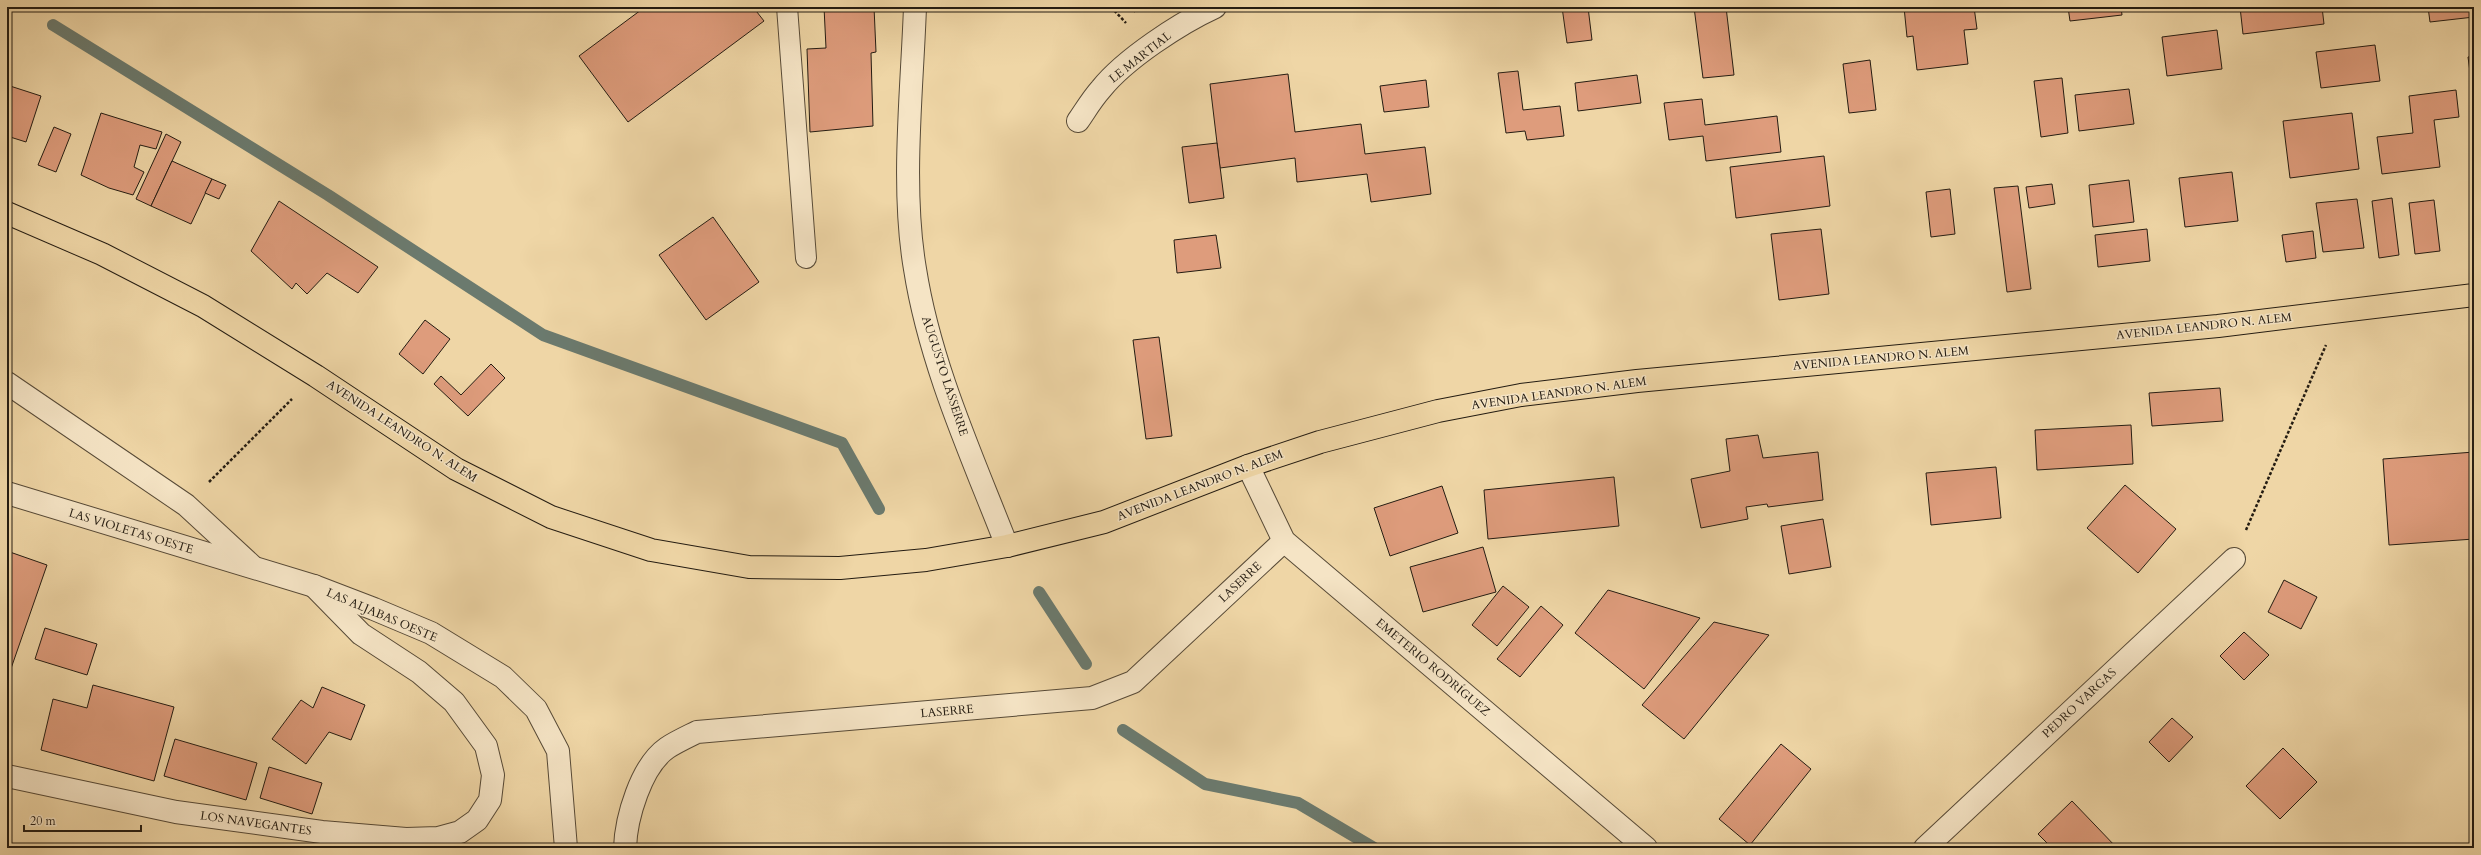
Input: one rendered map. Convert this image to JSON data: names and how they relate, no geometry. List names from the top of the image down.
{
  "streets": {
    "highway": ["AVENIDA LEANDRO N. ALEM"],
    "street": [
      "LE MARTIAL",
      "AUGUSTO LASSERRE",
      "LAS VIOLETAS OESTE",
      "LASERRE",
      "LAS ALJABAS OESTE",
      "EMETERIO RODRÍGUEZ",
      "PEDRO VARGAS",
      "LOS NAVEGANTES"
    ]
  },
  "crossings": [
    ["AVENIDA LEANDRO N. ALEM", "AUGUSTO LASSERRE"],
    ["AVENIDA LEANDRO N. ALEM", "EMETERIO RODRÍGUEZ"],
    ["LAS VIOLETAS OESTE", "LAS ALJABAS OESTE"],
    ["LASERRE", "EMETERIO RODRÍGUEZ"],
    ["LAS ALJABAS OESTE", "LOS NAVEGANTES"]
  ],
  "scale_bar": "20 m"
}
